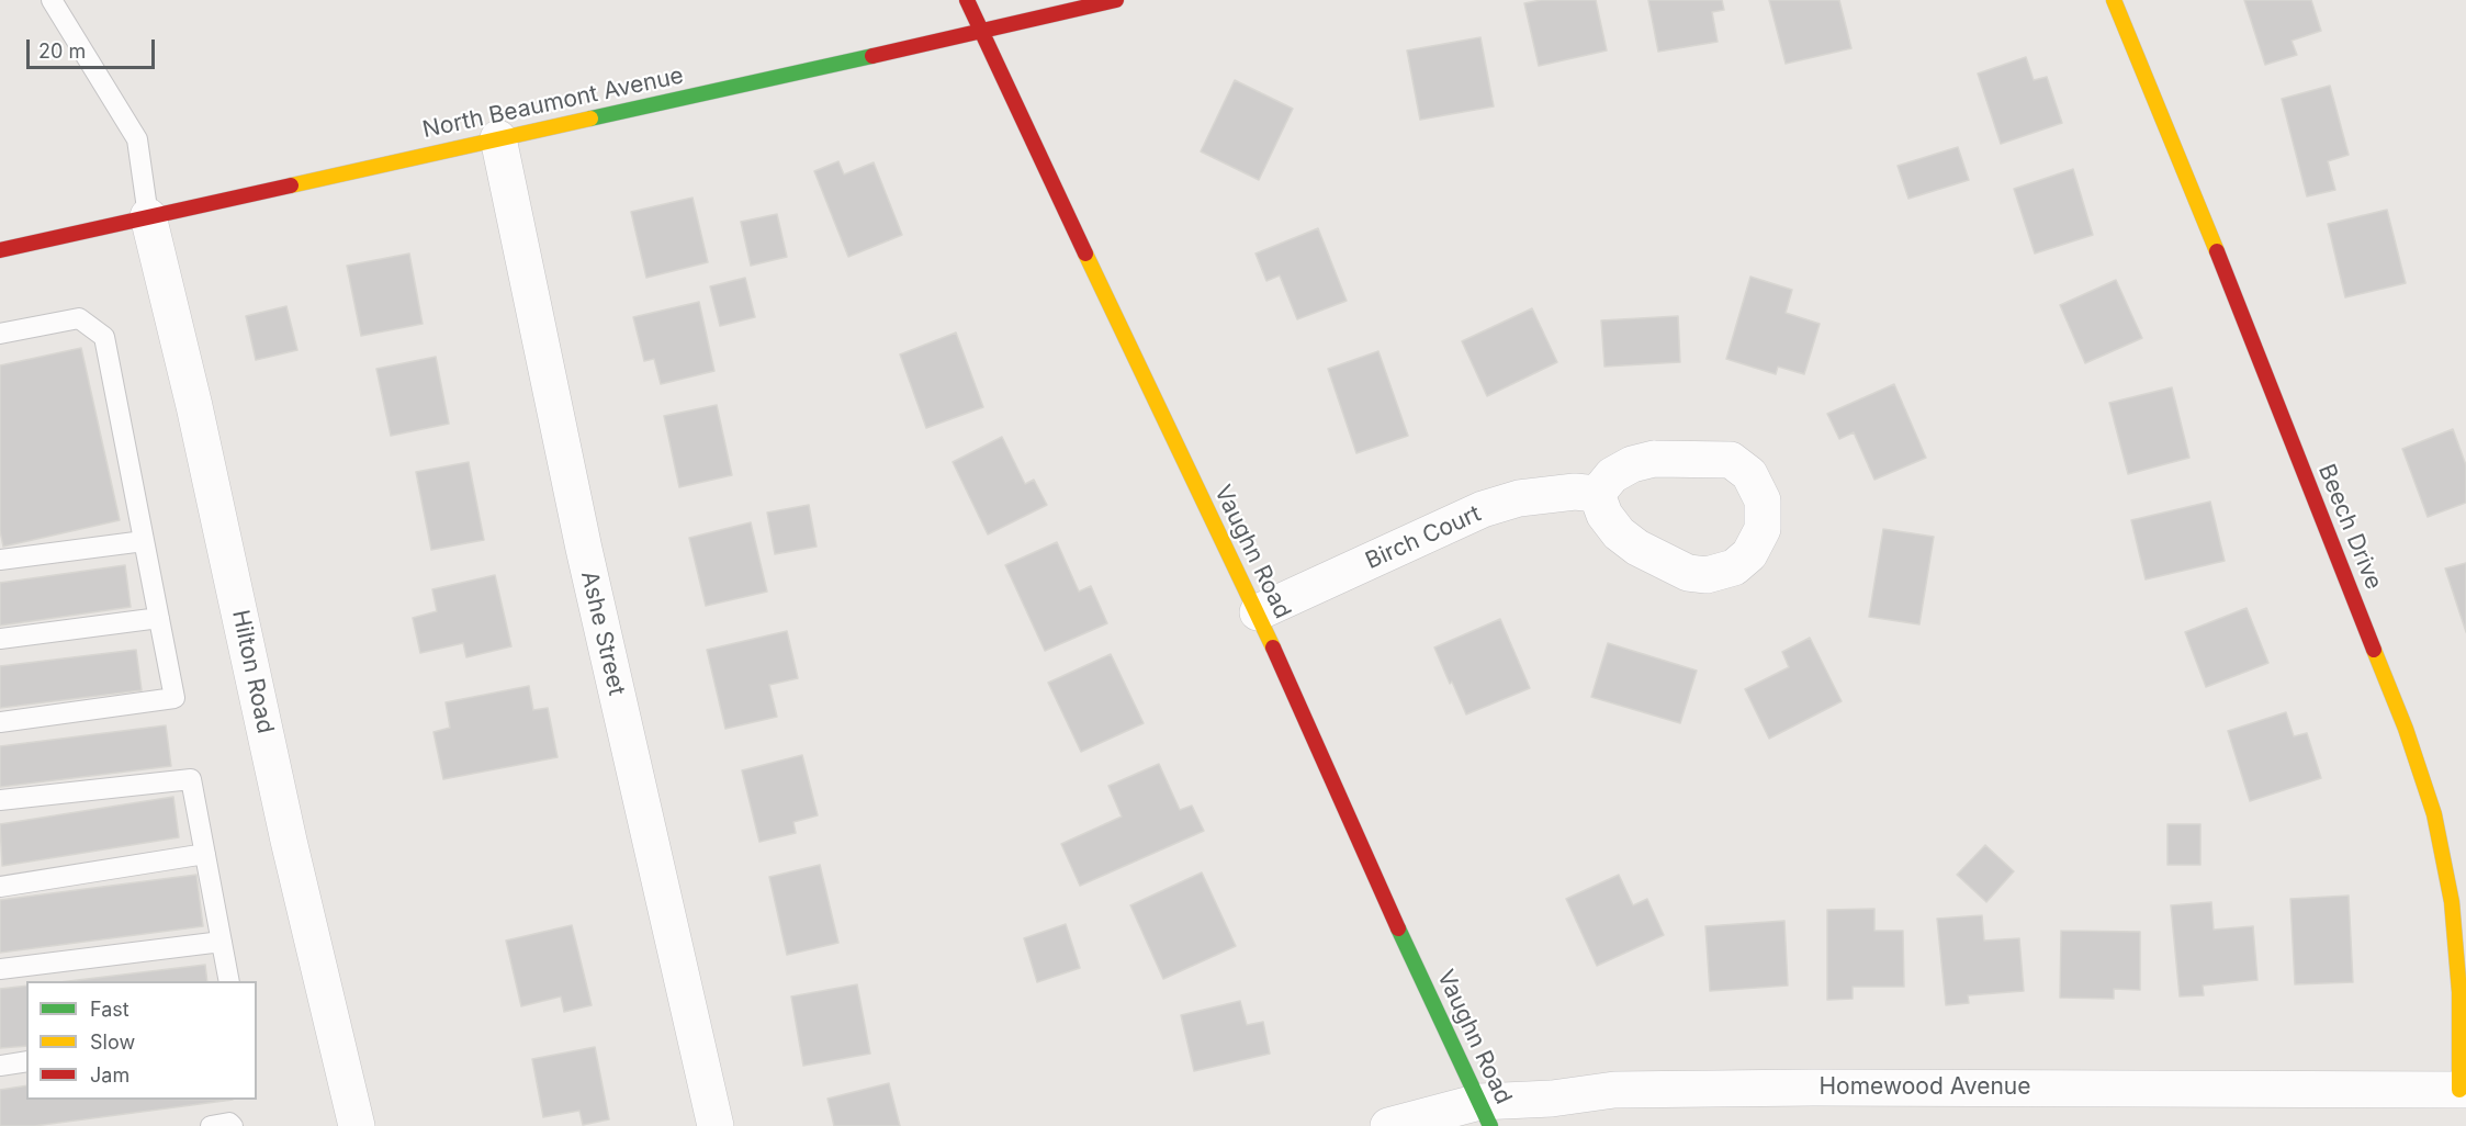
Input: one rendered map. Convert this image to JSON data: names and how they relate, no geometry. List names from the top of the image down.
{
  "streets": {
    "street": [
      "North Beaumont Avenue",
      "Beech Drive",
      "Birch Court",
      "Vaughn Road",
      "Ashe Street",
      "Hilton Road",
      "Homewood Avenue"
    ]
  },
  "crossings": [
    ["North Beaumont Avenue", "Vaughn Road"],
    ["North Beaumont Avenue", "Ashe Street"],
    ["North Beaumont Avenue", "Hilton Road"],
    ["Beech Drive", "Homewood Avenue"],
    ["Birch Court", "Vaughn Road"],
    ["Vaughn Road", "Homewood Avenue"]
  ],
  "legend": ["Fast", "Slow", "Jam"],
  "scale_bar": "20 m"
}
